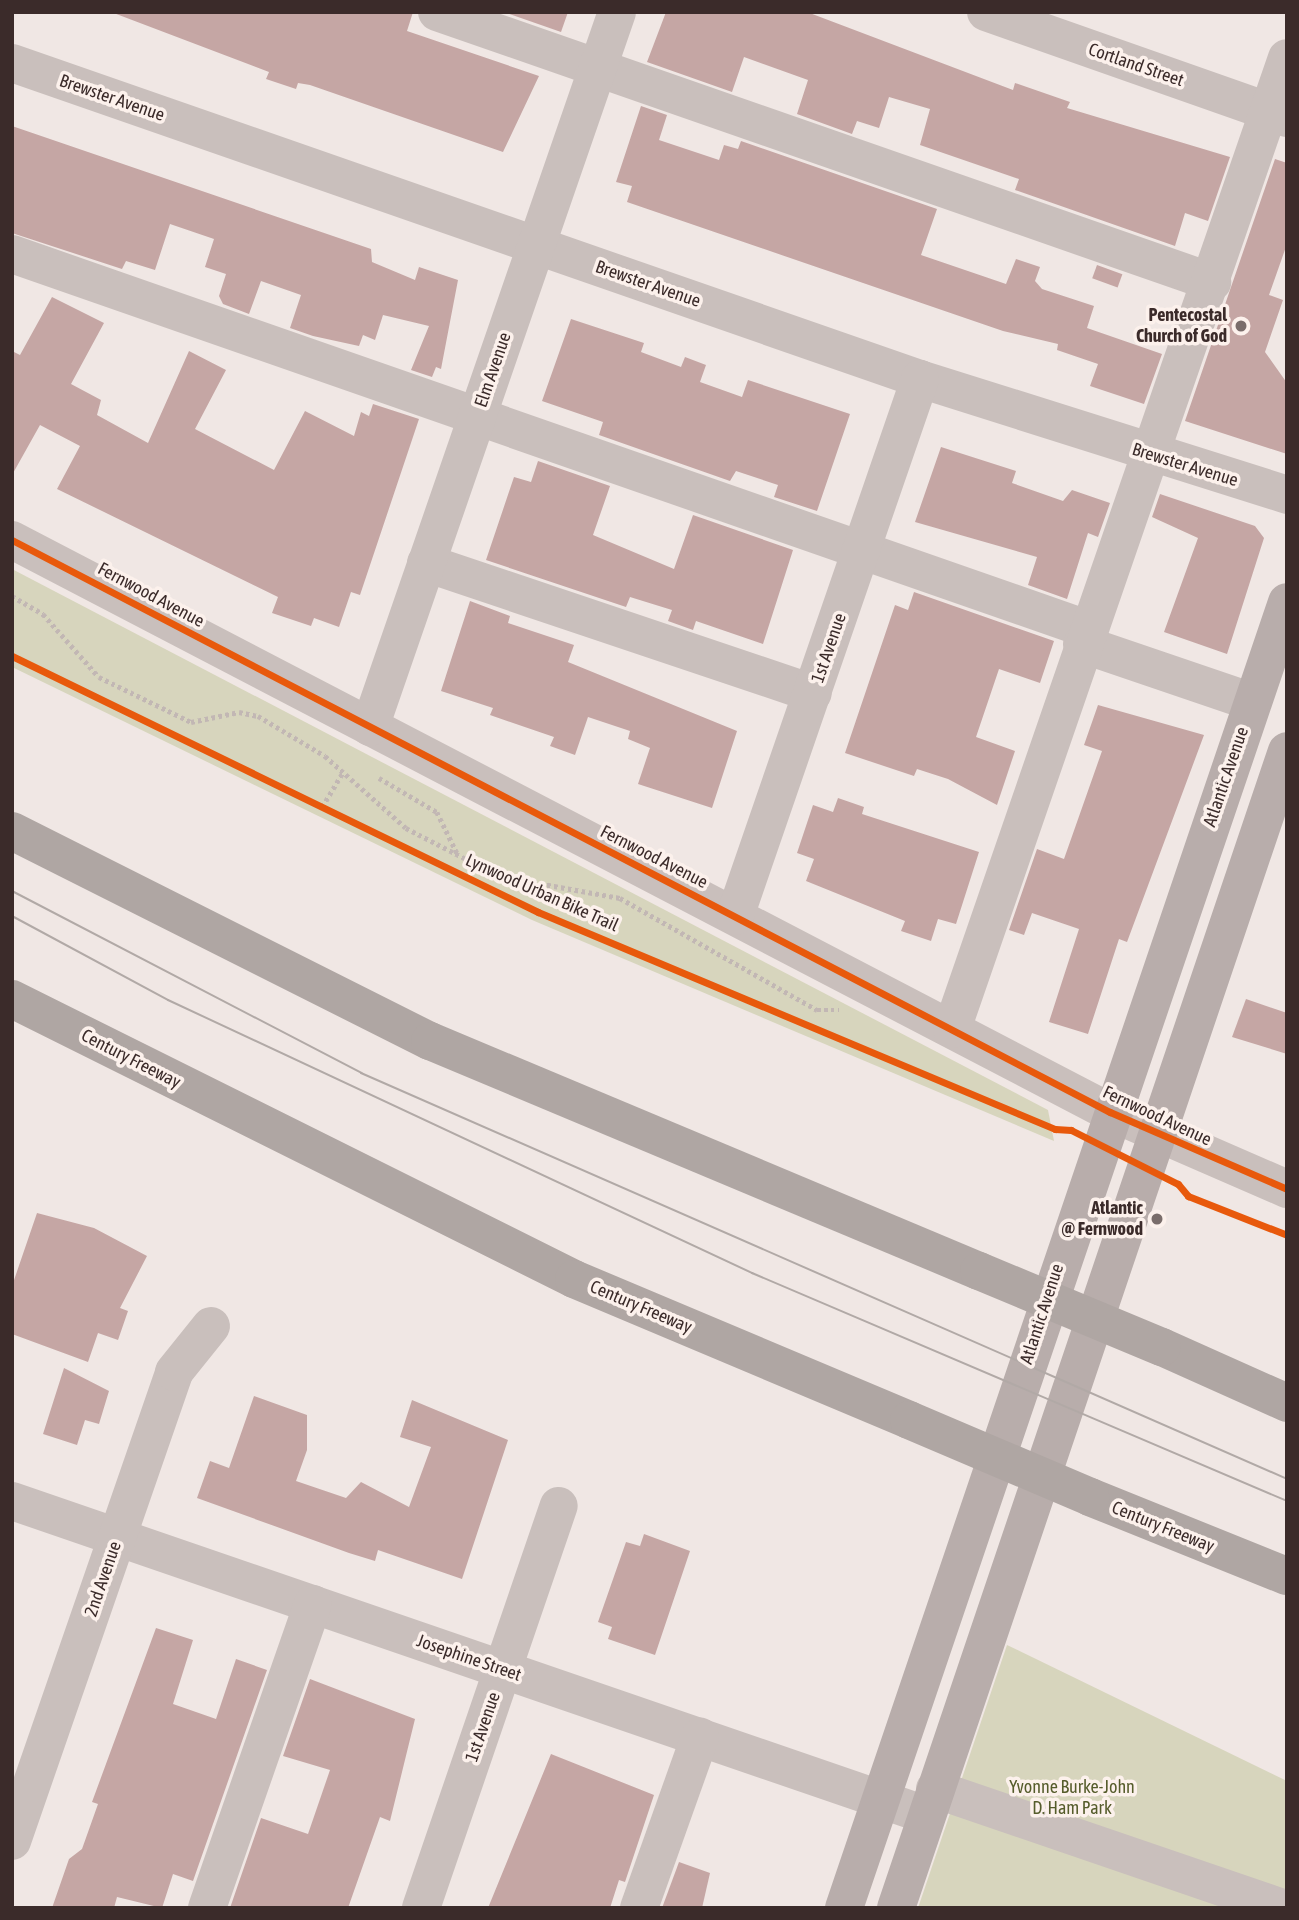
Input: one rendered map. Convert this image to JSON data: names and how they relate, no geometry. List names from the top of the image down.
{
  "streets": {
    "highway": ["Century Freeway"],
    "main road": ["Atlantic Avenue"],
    "street": [
      "Cortland Street",
      "Brewster Avenue",
      "Elm Avenue",
      "Fernwood Avenue",
      "1st Avenue",
      "2nd Avenue",
      "Josephine Street"
    ],
    "cycle path": ["Lynwood Urban Bike Trail"]
  },
  "crossings": [
    ["Brewster Avenue", "Elm Avenue"],
    ["Brewster Avenue", "1st Avenue"],
    ["Elm Avenue", "Fernwood Avenue"],
    ["Fernwood Avenue", "1st Avenue"],
    ["Fernwood Avenue", "Atlantic Avenue"],
    ["1st Avenue", "Josephine Street"],
    ["Atlantic Avenue", "Josephine Street"],
    ["2nd Avenue", "Josephine Street"]
  ],
  "parks": ["Yvonne Burke-John D. Ham Park"],
  "places": ["Pentecostal Church of God", "Atlantic @ Fernwood"]
}
